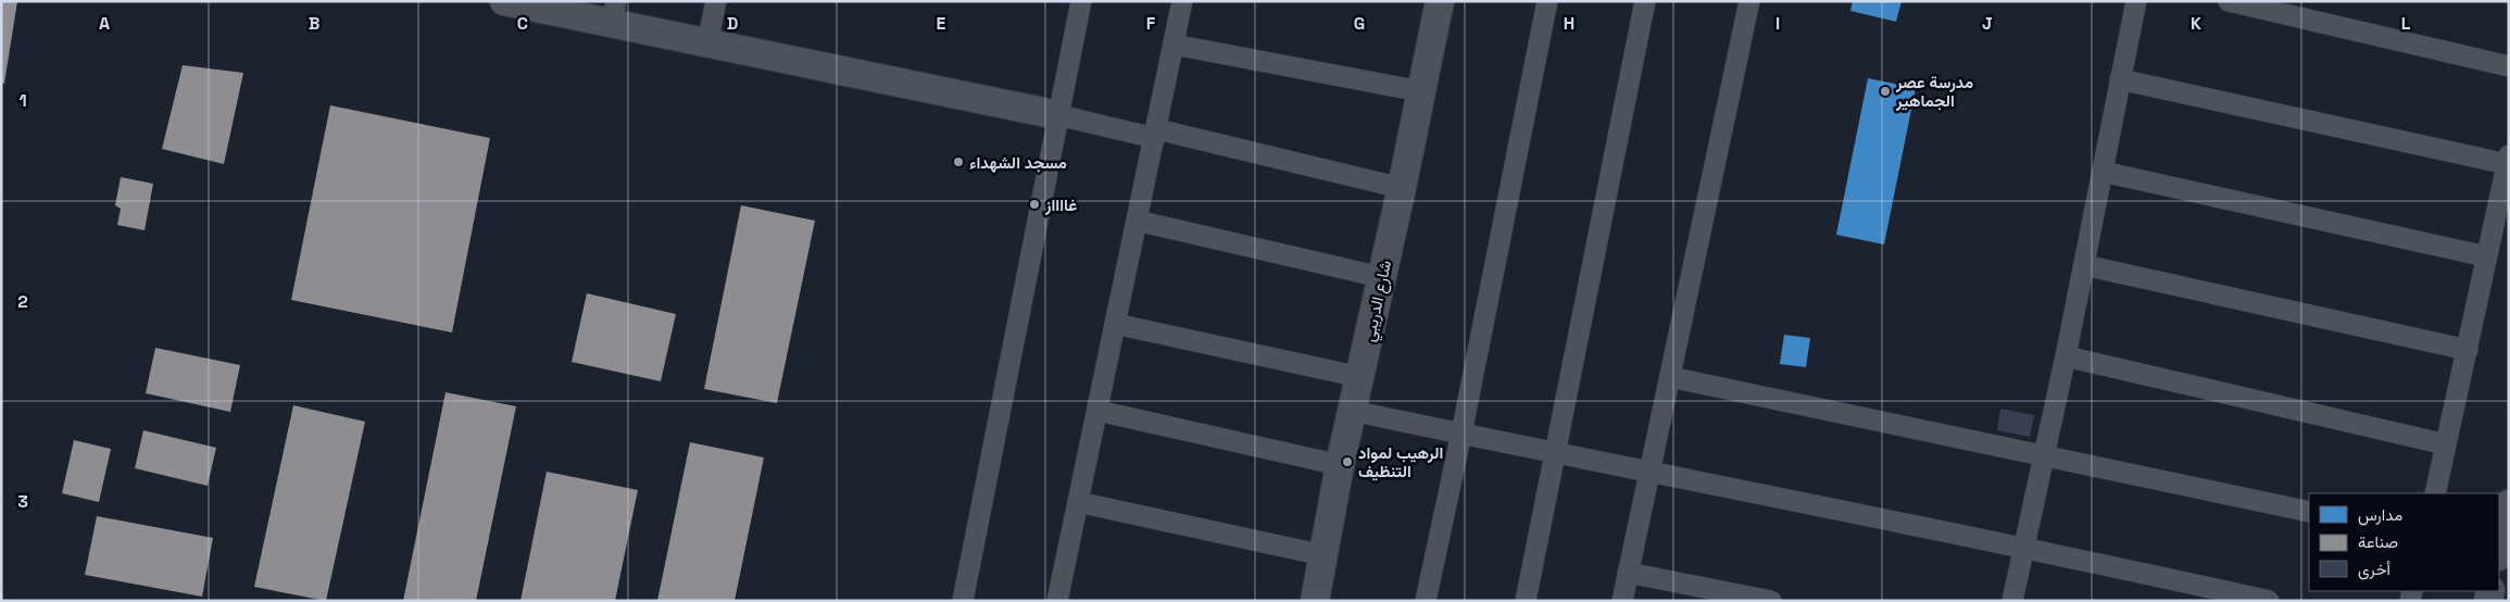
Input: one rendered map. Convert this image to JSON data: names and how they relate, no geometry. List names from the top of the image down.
{
  "streets": {
    "street": ["شارع الدريبي"]
  },
  "places": [
    "مدرسة عصر الجماهير",
    "مسجد الشهداء",
    "غااااز",
    "الرهيب لمواد التنظيف"
  ],
  "legend": ["مدارس", "صناعة", "أخرى"],
  "grid": {
    "columns": [
      "A",
      "B",
      "C",
      "D",
      "E",
      "F",
      "G",
      "H",
      "I",
      "J",
      "K",
      "L"
    ],
    "rows": ["1", "2", "3"]
  }
}
